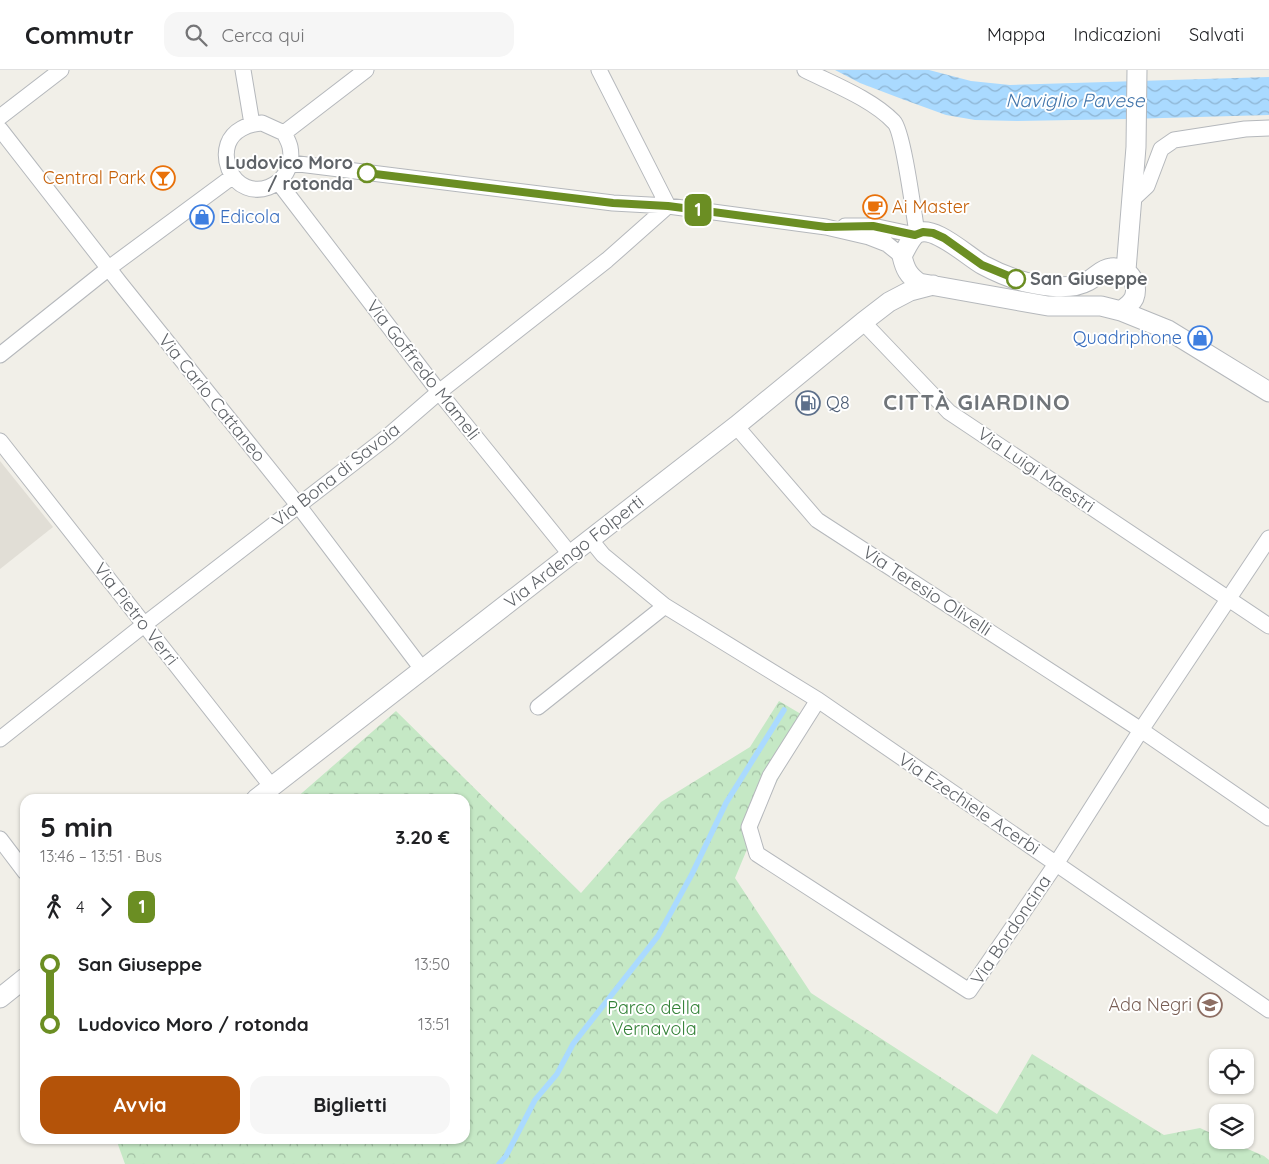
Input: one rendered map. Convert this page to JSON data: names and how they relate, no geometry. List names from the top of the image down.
{
  "streets": {
    "street": [
      "Via Goffredo Mameli",
      "Via Carlo Cattaneo",
      "Via Luigi Maestri",
      "Via Bona di Savoia",
      "Via Ardengo Folperti",
      "Via Teresio Olivelli",
      "Via Pietro Verri",
      "Via Ezechiele Acerbi",
      "Via Bordoncina"
    ]
  },
  "crossings": [
    ["Via Goffredo Mameli", "Via Bona di Savoia"],
    ["Via Goffredo Mameli", "Via Ardengo Folperti"],
    ["Via Carlo Cattaneo", "Via Bona di Savoia"],
    ["Via Carlo Cattaneo", "Via Ardengo Folperti"],
    ["Via Luigi Maestri", "Via Ardengo Folperti"],
    ["Via Luigi Maestri", "Via Bordoncina"],
    ["Via Bona di Savoia", "Via Pietro Verri"],
    ["Via Ardengo Folperti", "Via Teresio Olivelli"],
    ["Via Ardengo Folperti", "Via Pietro Verri"],
    ["Via Ardengo Folperti", "Via Ezechiele Acerbi"],
    ["Via Teresio Olivelli", "Via Bordoncina"],
    ["Via Ezechiele Acerbi", "Via Bordoncina"]
  ],
  "districts": ["CITTÀ GIARDINO"],
  "water": ["Naviglio Pavese"],
  "parks": ["Parco della Vernavola"],
  "places": {
    "other": ["Ludovico Moro / rotonda", "San Giuseppe"],
    "bar": ["Central Park"],
    "cafe": ["Ai Master"],
    "shop": ["Edicola", "Quadriphone"],
    "fuel station": ["Q8"],
    "school or university": ["Ada Negri"]
  },
  "lines": ["bus line 1"],
  "page": {
    "header": "Commutr",
    "search": "Cerca qui",
    "nav": ["Mappa", "Indicazioni", "Salvati"],
    "on_map": "1",
    "heading": ["5 min", "13:46 – 13:51 · Bus", "3.20 €"],
    "legs": ["4", "1"],
    "list": [
      {
        "name": "San Giuseppe",
        "value": "13:50"
      },
      {
        "name": "Ludovico Moro / rotonda",
        "value": "13:51"
      }
    ],
    "buttons": ["Avvia", "Biglietti"]
  }
}
